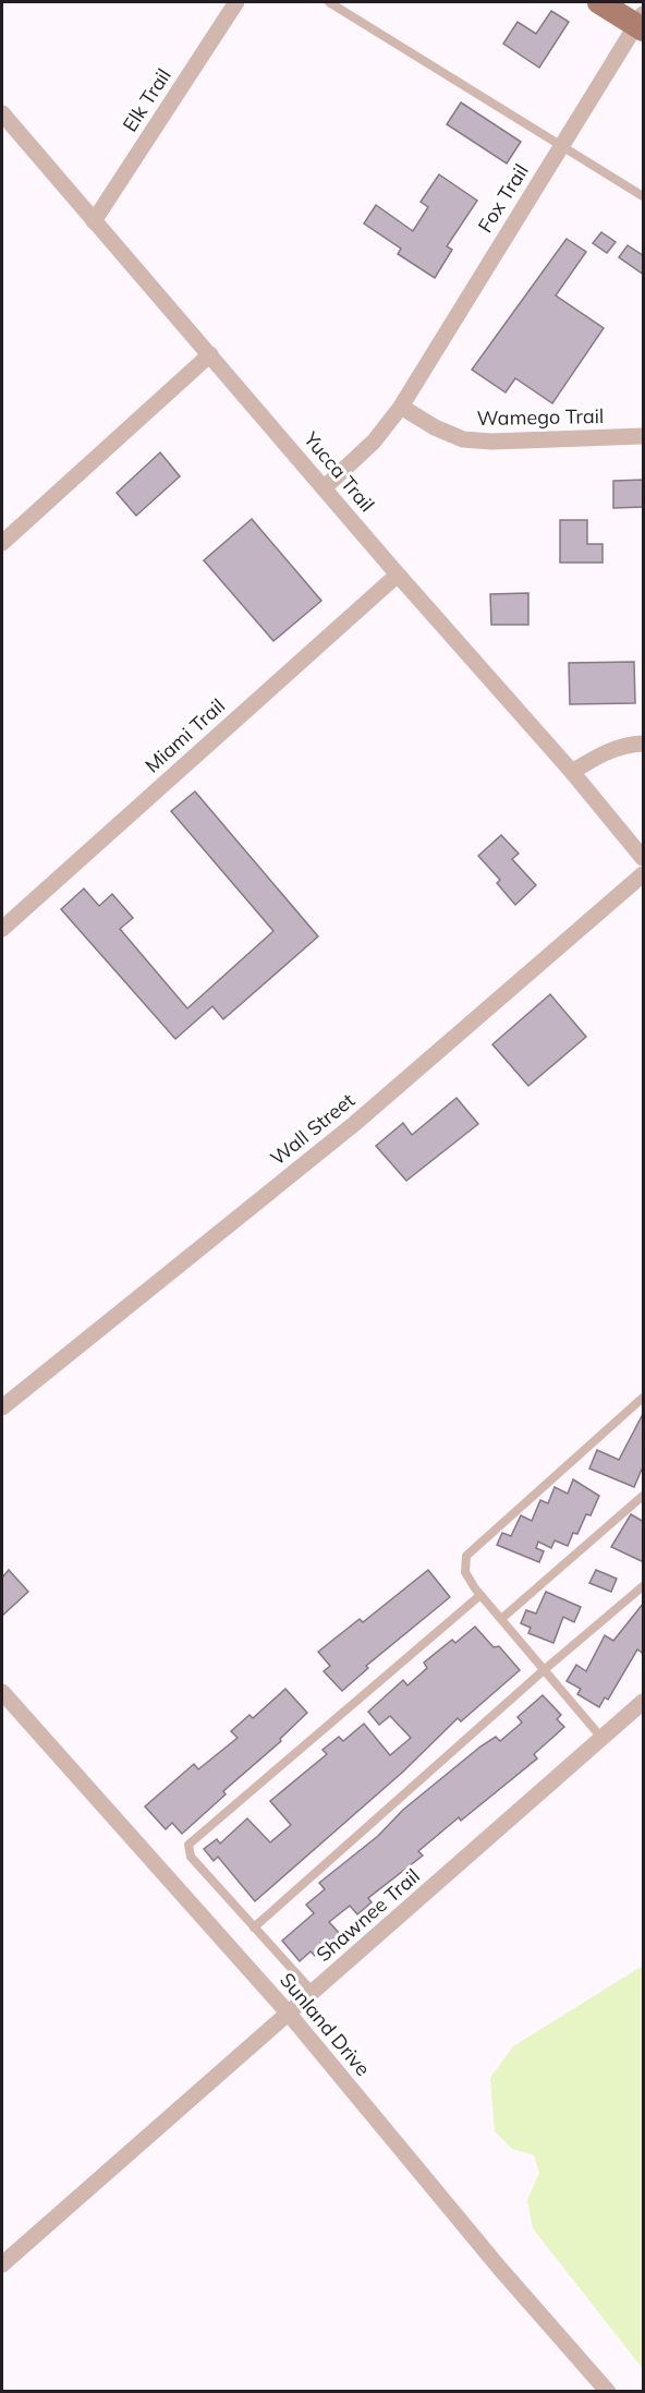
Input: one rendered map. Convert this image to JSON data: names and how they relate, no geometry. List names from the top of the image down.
{
  "streets": {
    "street": [
      "Elk Trail",
      "Fox Trail",
      "Wamego Trail",
      "Yucca Trail",
      "Miami Trail",
      "Wall Street",
      "Shawnee Trail",
      "Sunland Drive"
    ]
  },
  "crossings": [
    ["Elk Trail", "Yucca Trail"],
    ["Fox Trail", "Wamego Trail"],
    ["Yucca Trail", "Miami Trail"],
    ["Shawnee Trail", "Sunland Drive"]
  ]
}
